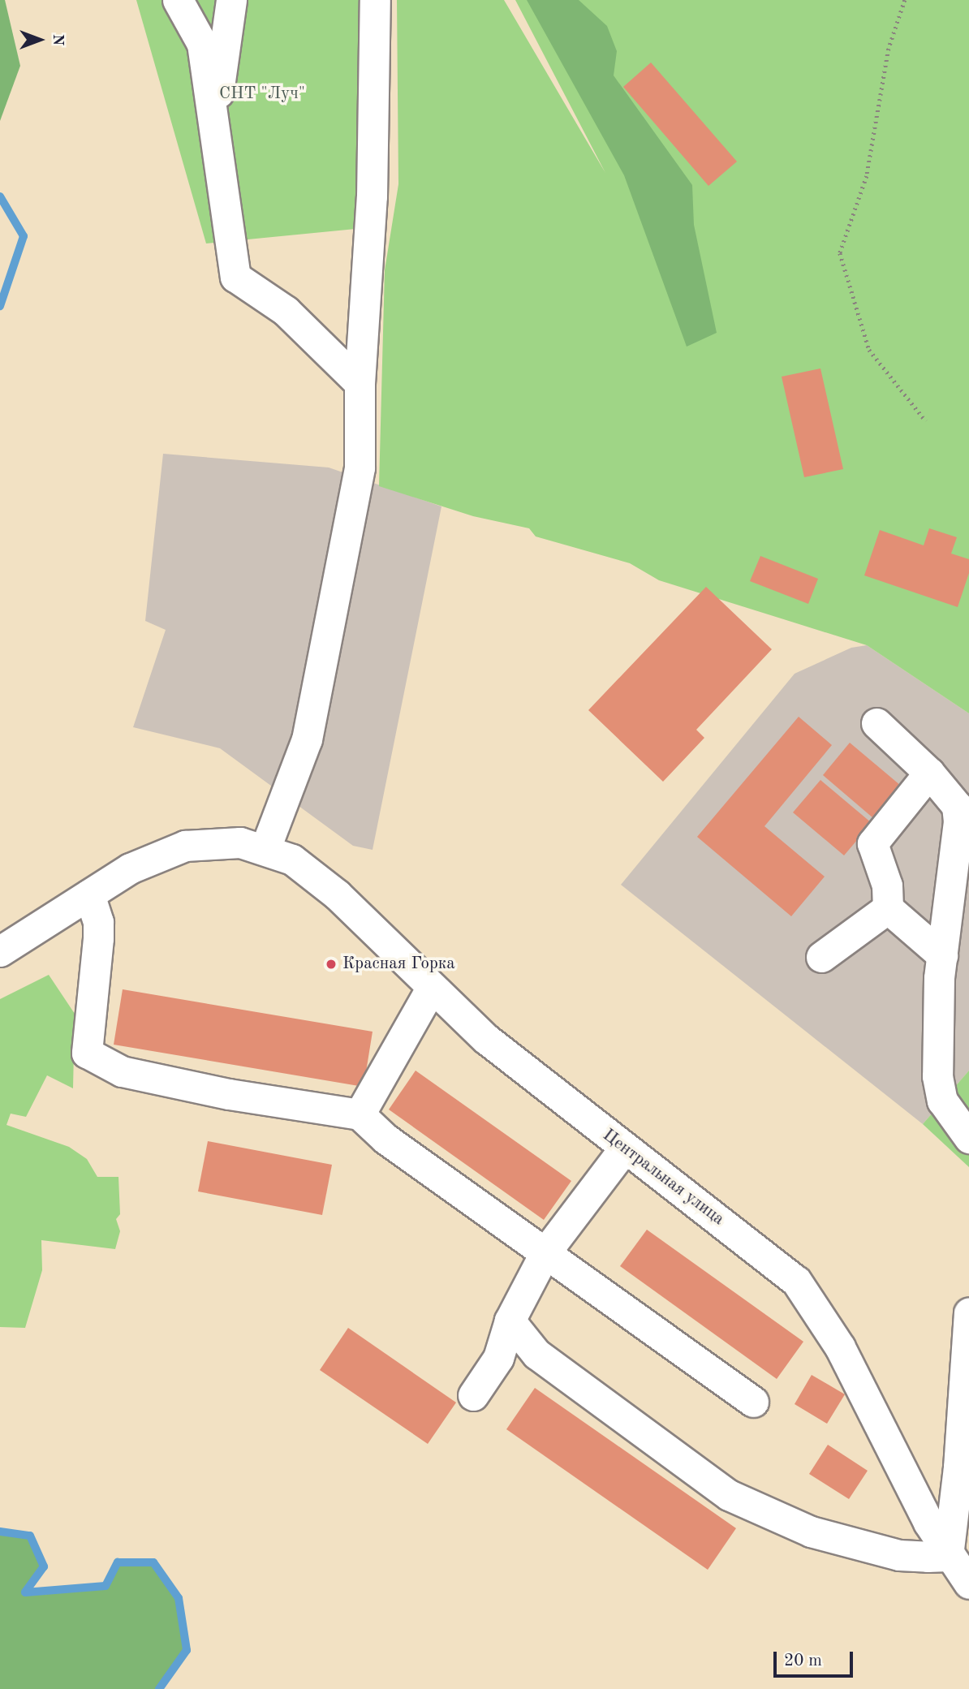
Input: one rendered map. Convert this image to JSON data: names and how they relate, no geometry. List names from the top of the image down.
{
  "streets": {
    "street": ["Центральная улица"]
  },
  "parks": ["СНТ \"Луч\""],
  "places": ["Красная Горка"],
  "scale_bar": "20 m",
  "north": "right"
}
